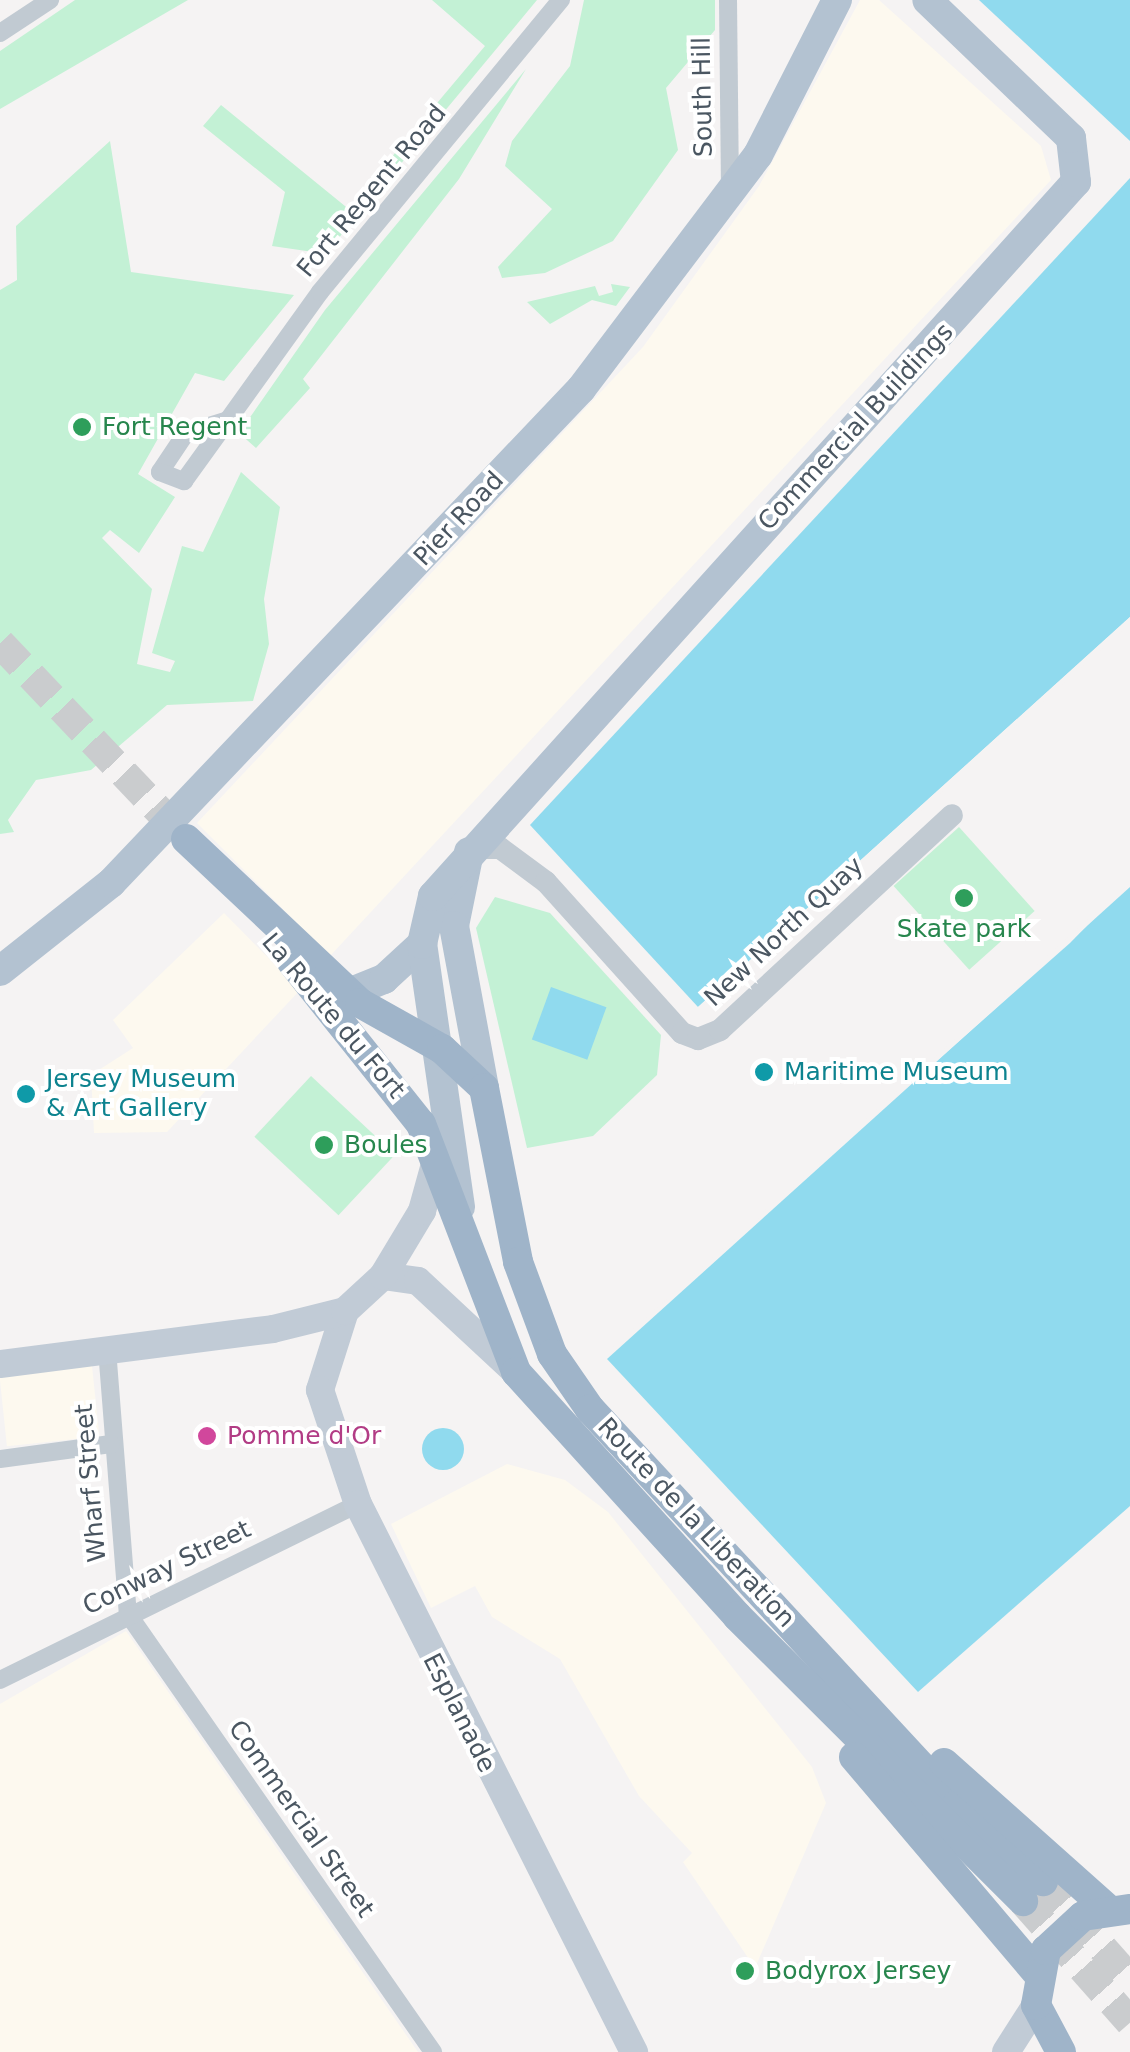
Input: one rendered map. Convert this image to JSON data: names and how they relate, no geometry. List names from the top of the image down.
{
  "streets": {
    "highway": ["La Route du Fort", "Route de la Liberation"],
    "main road": ["Commercial Buildings", "Pier Road", "Esplanade"],
    "street": [
      "South Hill",
      "Fort Regent Road",
      "New North Quay",
      "Wharf Street",
      "Conway Street",
      "Commercial Street"
    ]
  },
  "crossings": [
    ["South Hill", "Pier Road"],
    ["Commercial Buildings", "New North Quay"],
    ["Commercial Buildings", "La Route du Fort"],
    ["Commercial Buildings", "Route de la Liberation"],
    ["La Route du Fort", "Route de la Liberation"],
    ["Wharf Street", "Conway Street"],
    ["Wharf Street", "Commercial Street"],
    ["Conway Street", "Esplanade"],
    ["Conway Street", "Commercial Street"]
  ],
  "places": [
    "Fort Regent",
    "Skate park",
    "Maritime Museum",
    "Jersey Museum & Art Gallery",
    "Boules",
    "Pomme d'Or",
    "Bodyrox Jersey"
  ]
}
